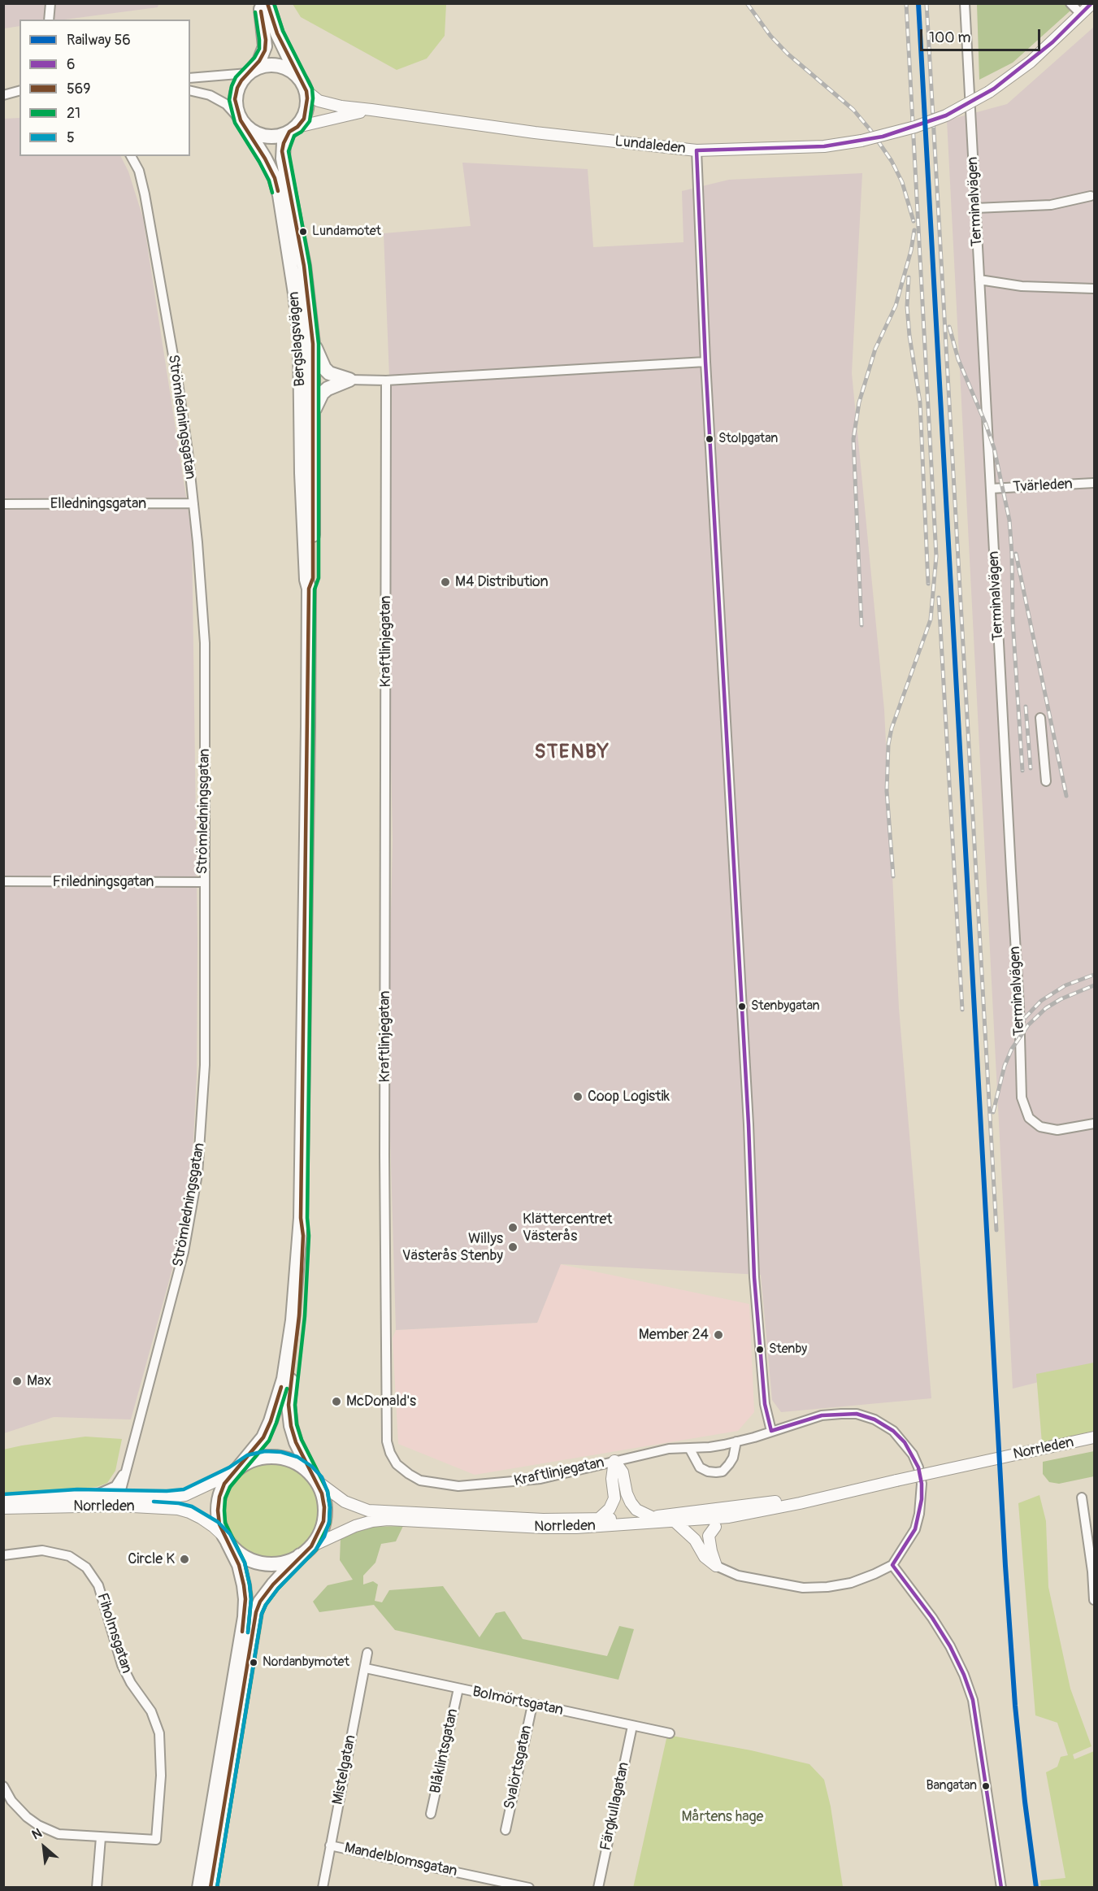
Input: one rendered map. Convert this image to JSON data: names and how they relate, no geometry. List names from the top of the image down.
{
  "streets": {
    "highway": ["Bergslagsvägen"],
    "main road": ["Lundaleden", "Norrleden"],
    "street": [
      "Terminalvägen",
      "Strömledningsgatan",
      "Tvärleden",
      "Elledningsgatan",
      "Kraftlinjegatan",
      "Friledningsgatan",
      "Fiholmsgatan",
      "Bolmörtsgatan",
      "Blåklintsgatan",
      "Svalörtsgatan",
      "Mistelgatan",
      "Färgkullagatan",
      "Mandelblomsgatan"
    ]
  },
  "crossings": [
    ["Lundaleden", "Bergslagsvägen"],
    ["Terminalvägen", "Tvärleden"],
    ["Bergslagsvägen", "Norrleden"],
    ["Strömledningsgatan", "Elledningsgatan"],
    ["Strömledningsgatan", "Friledningsgatan"],
    ["Strömledningsgatan", "Norrleden"],
    ["Bolmörtsgatan", "Blåklintsgatan"],
    ["Bolmörtsgatan", "Svalörtsgatan"],
    ["Bolmörtsgatan", "Mistelgatan"],
    ["Bolmörtsgatan", "Färgkullagatan"],
    ["Mistelgatan", "Mandelblomsgatan"]
  ],
  "districts": ["STENBY"],
  "parks": ["Mårtens hage"],
  "places": [
    "Lundamotet",
    "Stolpgatan",
    "M4 Distribution",
    "Stenbygatan",
    "Coop Logistik",
    "Klättercentret Västerås",
    "Willys Västerås Stenby",
    "Member 24",
    "Stenby",
    "Max",
    "McDonald's",
    "Circle K",
    "Nordanbymotet",
    "Bangatan"
  ],
  "lines": [
    "rail line 56",
    "transit line 6",
    "transit line 569",
    "transit line 21",
    "transit line 5"
  ],
  "legend": [
    "Railway 56",
    "6",
    "569",
    "21",
    "5"
  ],
  "scale_bar": "100 m",
  "north": "top left"
}
